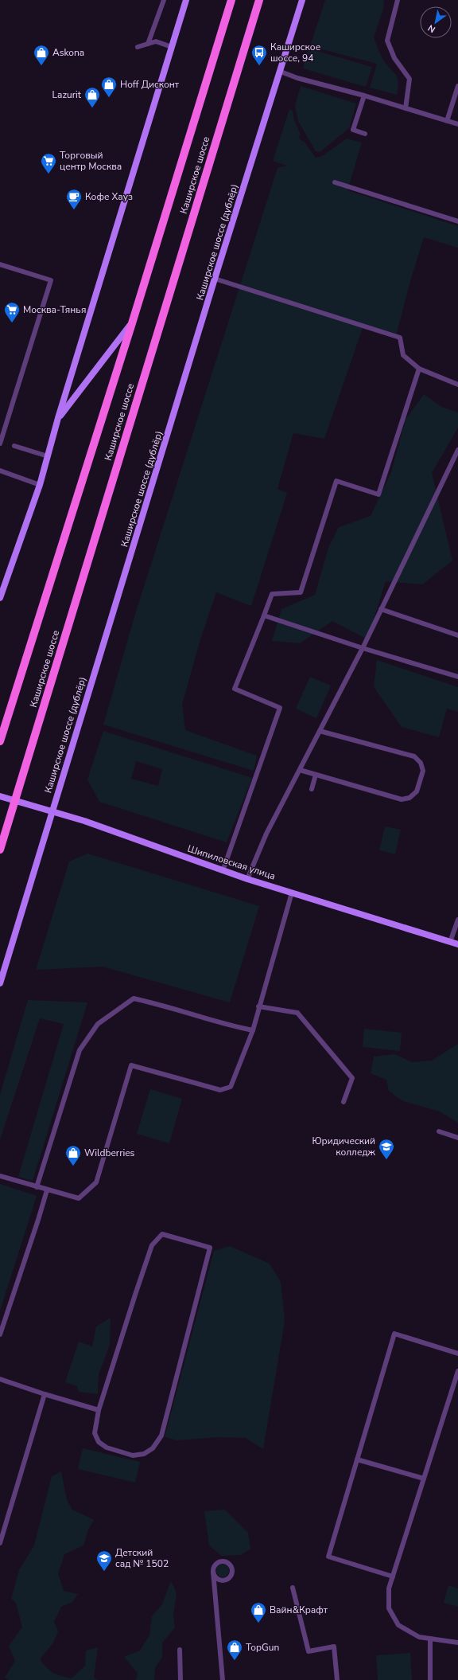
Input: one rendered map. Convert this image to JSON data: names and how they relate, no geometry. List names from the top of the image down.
{
  "streets": {
    "main road": ["Каширское шоссе", "Каширское шоссе (дублёр)", "Шипиловская улица"]
  },
  "crossings": [
    ["Каширское шоссе", "Шипиловская улица"],
    ["Каширское шоссе (дублёр)", "Шипиловская улица"]
  ],
  "places": {
    "shop": [
      "Askona",
      "Hoff Дисконт",
      "Lazurit",
      "Wildberries",
      "Вайн&Крафт",
      "TopGun"
    ],
    "bus stop": ["Каширское шоссе, 94"],
    "supermarket": ["Торговый центр Москва", "Москва-Тянья"],
    "cafe": ["Кофе Хауз"],
    "school or university": ["Юридический колледж", "Детский сад № 1502"]
  },
  "north": "bottom left"
}
